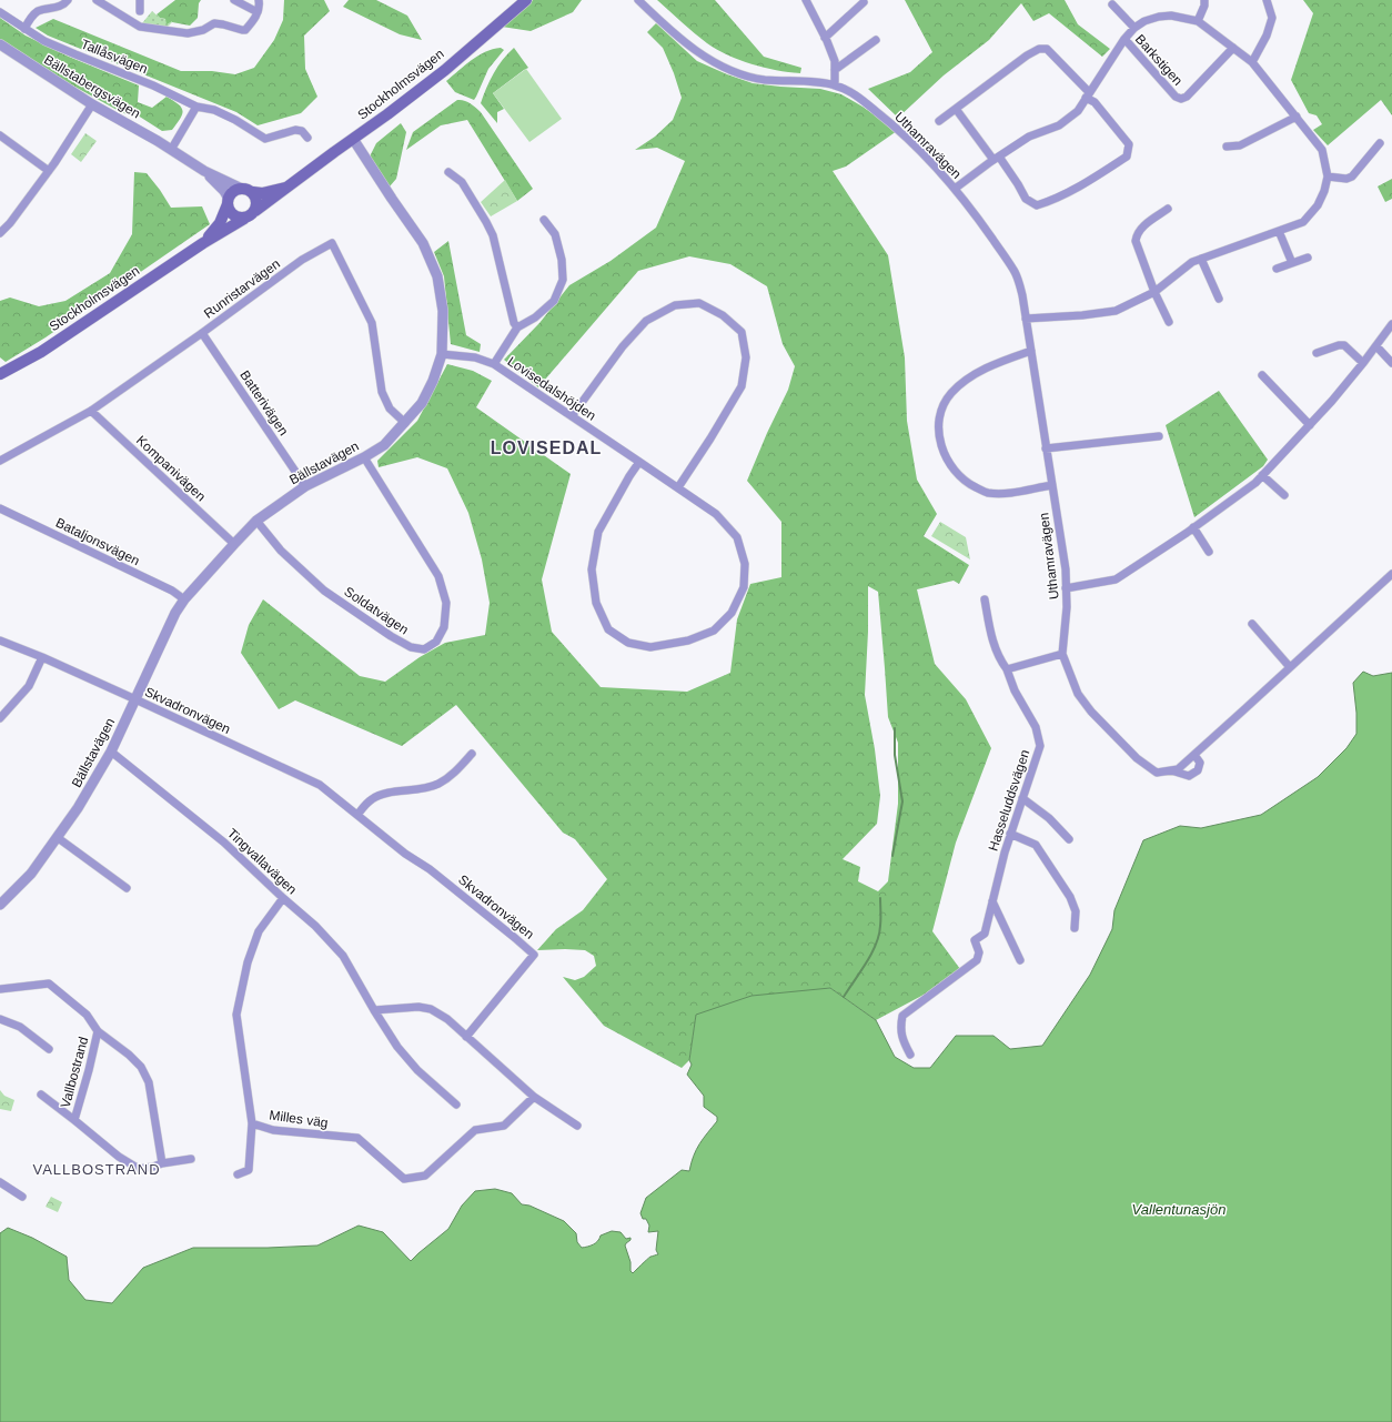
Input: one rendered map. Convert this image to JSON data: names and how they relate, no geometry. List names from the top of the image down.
{
  "streets": {
    "main road": ["Stockholmsvägen"],
    "street": [
      "Tallåsvägen",
      "Barkstigen",
      "Bällstabergsvägen",
      "Uthamravägen",
      "Runristarvägen",
      "Lovisedalshöjden",
      "Batterivägen",
      "Bällstavägen",
      "Kompanivägen",
      "Bataljonsvägen",
      "Soldatvägen",
      "Skvadronvägen",
      "Hasseluddsvägen",
      "Tingvallavägen",
      "Vallbostrand",
      "Milles väg"
    ]
  },
  "crossings": [
    ["Stockholmsvägen", "Bällstabergsvägen"],
    ["Stockholmsvägen", "Bällstavägen"],
    ["Runristarvägen", "Batterivägen"],
    ["Runristarvägen", "Bällstavägen"],
    ["Runristarvägen", "Kompanivägen"],
    ["Lovisedalshöjden", "Bällstavägen"],
    ["Batterivägen", "Bällstavägen"],
    ["Bällstavägen", "Kompanivägen"],
    ["Bällstavägen", "Bataljonsvägen"],
    ["Bällstavägen", "Soldatvägen"],
    ["Bällstavägen", "Skvadronvägen"],
    ["Bällstavägen", "Tingvallavägen"],
    ["Tingvallavägen", "Milles väg"]
  ],
  "districts": ["LOVISEDAL", "VALLBOSTRAND"],
  "water": ["Vallentunasjön"]
}
